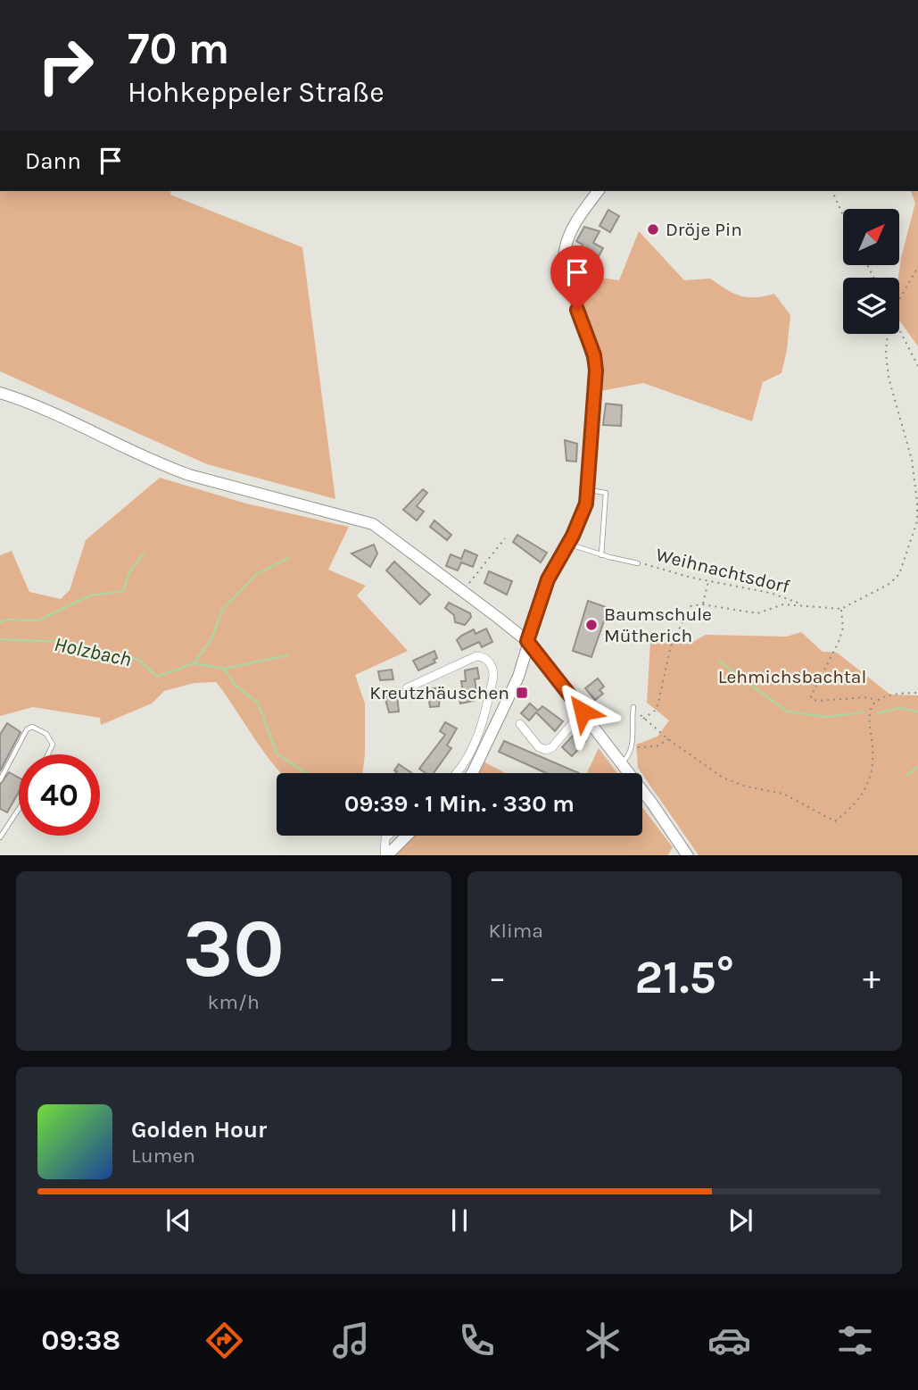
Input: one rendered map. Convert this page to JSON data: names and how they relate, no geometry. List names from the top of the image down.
{
  "streets": {
    "path": ["Weihnachtsdorf"]
  },
  "water": ["Holzbach"],
  "parks": ["Lehmichsbachtal"],
  "places": {
    "other": ["Dröje Pin", "Baumschule Mütherich"],
    "transit": ["Kreutzhäuschen"]
  },
  "north": "top right",
  "page": {
    "turn": ["70 m", "Hohkeppeler Straße"],
    "then": "Dann",
    "limit": "40",
    "trip": "09:39 · 1 Min. · 330 m",
    "tile": [
      ["30", "km/h"],
      "Klima"
    ],
    "heat": ["−", "21.5°", "+"],
    "song": ["Golden Hour", "Lumen"],
    "tabs": "09:38"
  }
}
